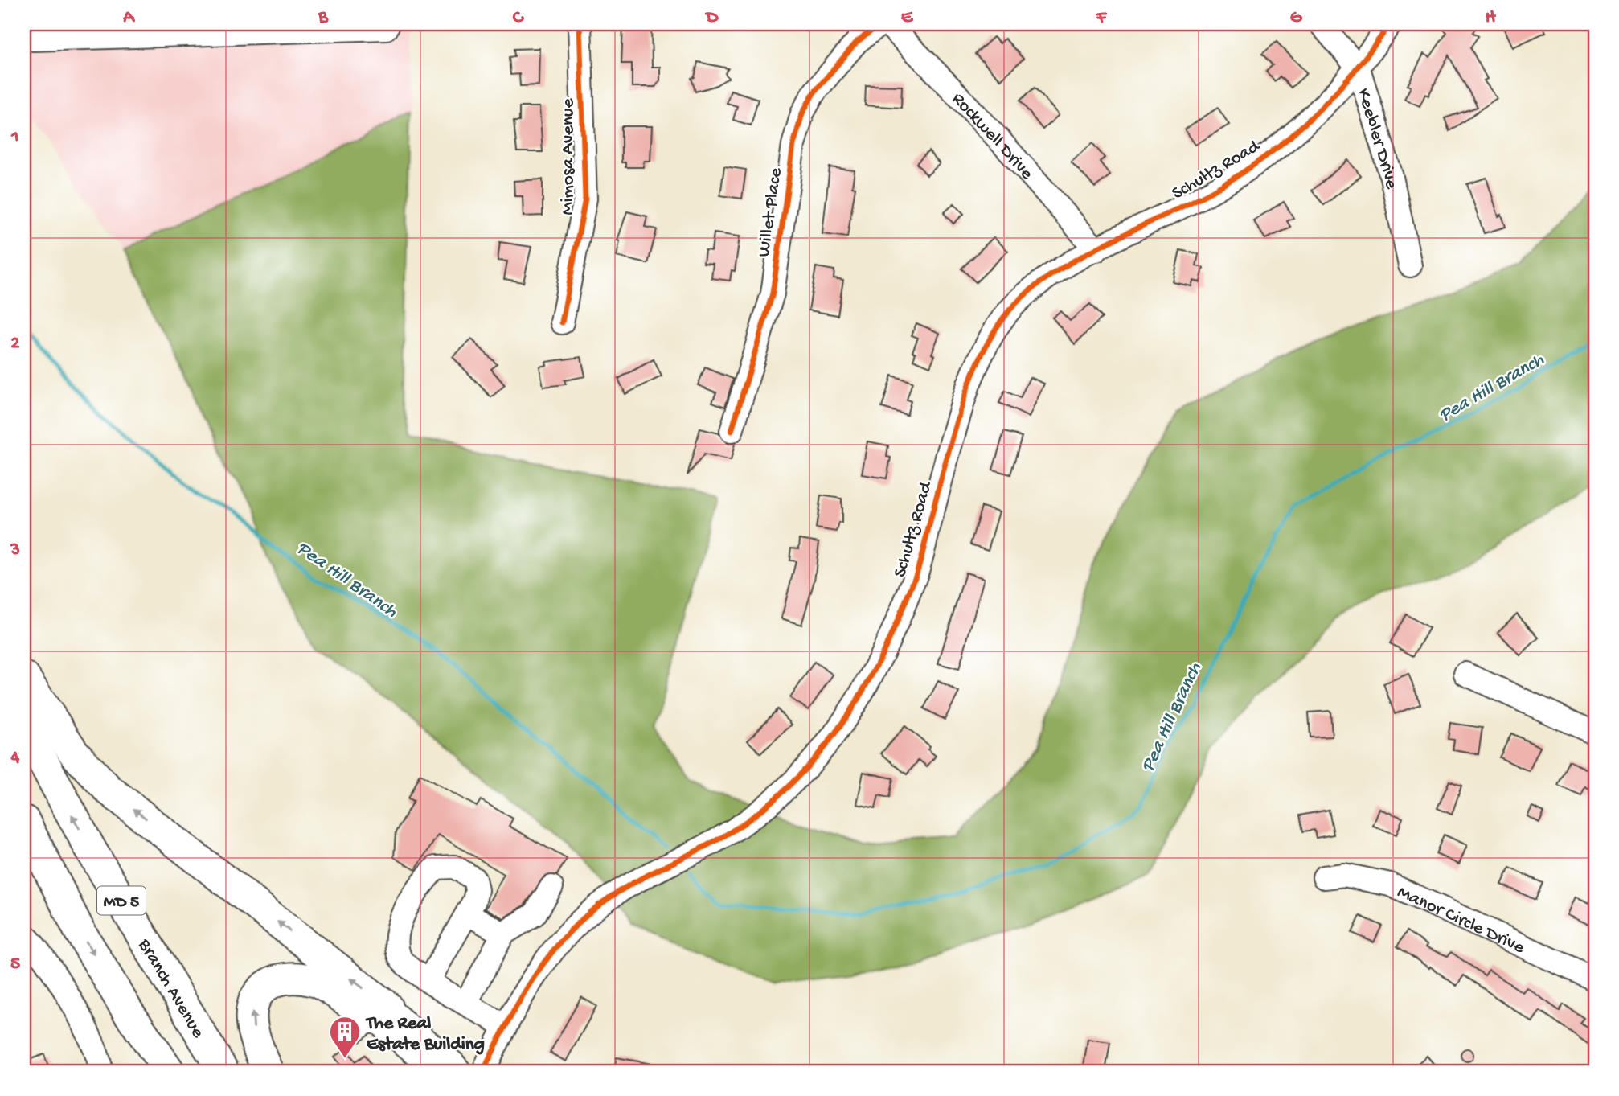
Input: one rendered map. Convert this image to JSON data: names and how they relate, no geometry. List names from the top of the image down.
{
  "streets": {
    "highway": ["MD 5", "Branch Avenue"],
    "street": [
      "Rockwell Drive",
      "Keebler Drive",
      "Mimosa Avenue",
      "Schultz Road",
      "Willet Place",
      "Manor Circle Drive"
    ]
  },
  "crossings": [
    ["Rockwell Drive", "Schultz Road"],
    ["Keebler Drive", "Schultz Road"]
  ],
  "water": ["Pea Hill Branch"],
  "places": {
    "building": ["The Real Estate Building"]
  },
  "grid": {
    "columns": [
      "A",
      "B",
      "C",
      "D",
      "E",
      "F",
      "G",
      "H"
    ],
    "rows": [
      "1",
      "2",
      "3",
      "4",
      "5"
    ]
  }
}
